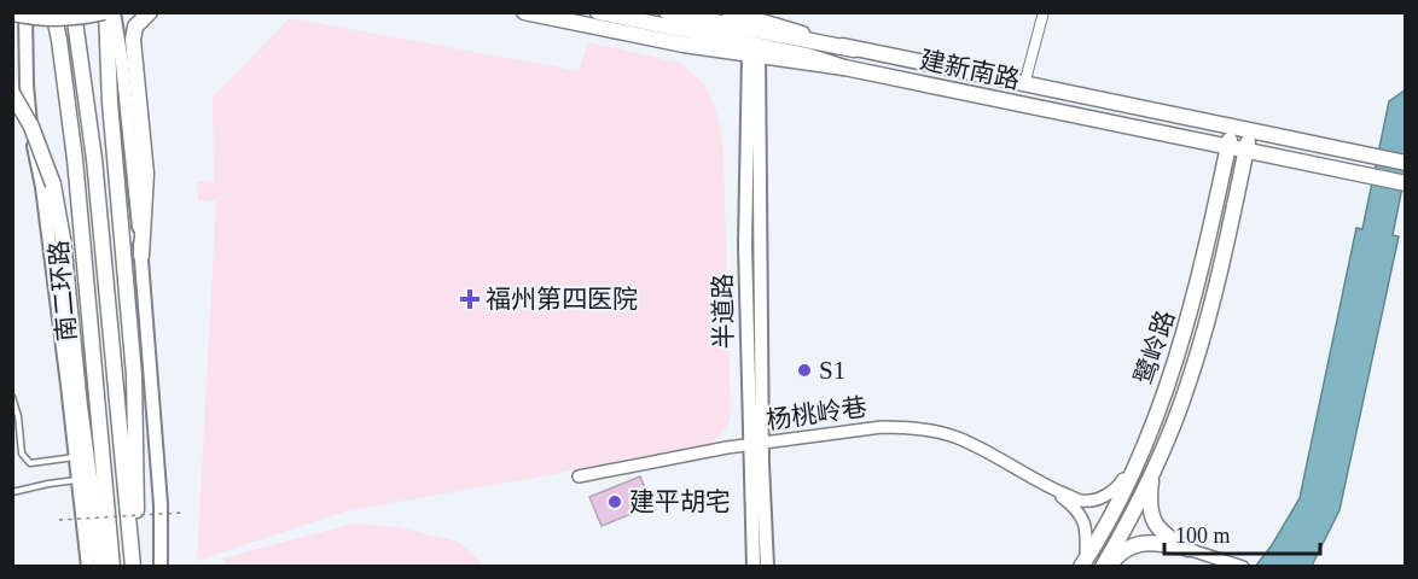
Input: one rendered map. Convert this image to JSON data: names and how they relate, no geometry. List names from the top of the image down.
{
  "streets": {
    "main road": [
      "建新南路",
      "南二环路",
      "半道路",
      "鹭岭路"
    ],
    "street": ["杨桃岭巷"]
  },
  "crossings": [
    ["建新南路", "半道路"],
    ["建新南路", "鹭岭路"],
    ["半道路", "杨桃岭巷"]
  ],
  "places": {
    "health": ["福州第四医院"],
    "other": ["S1", "建平胡宅"]
  },
  "scale_bar": "100 m"
}
